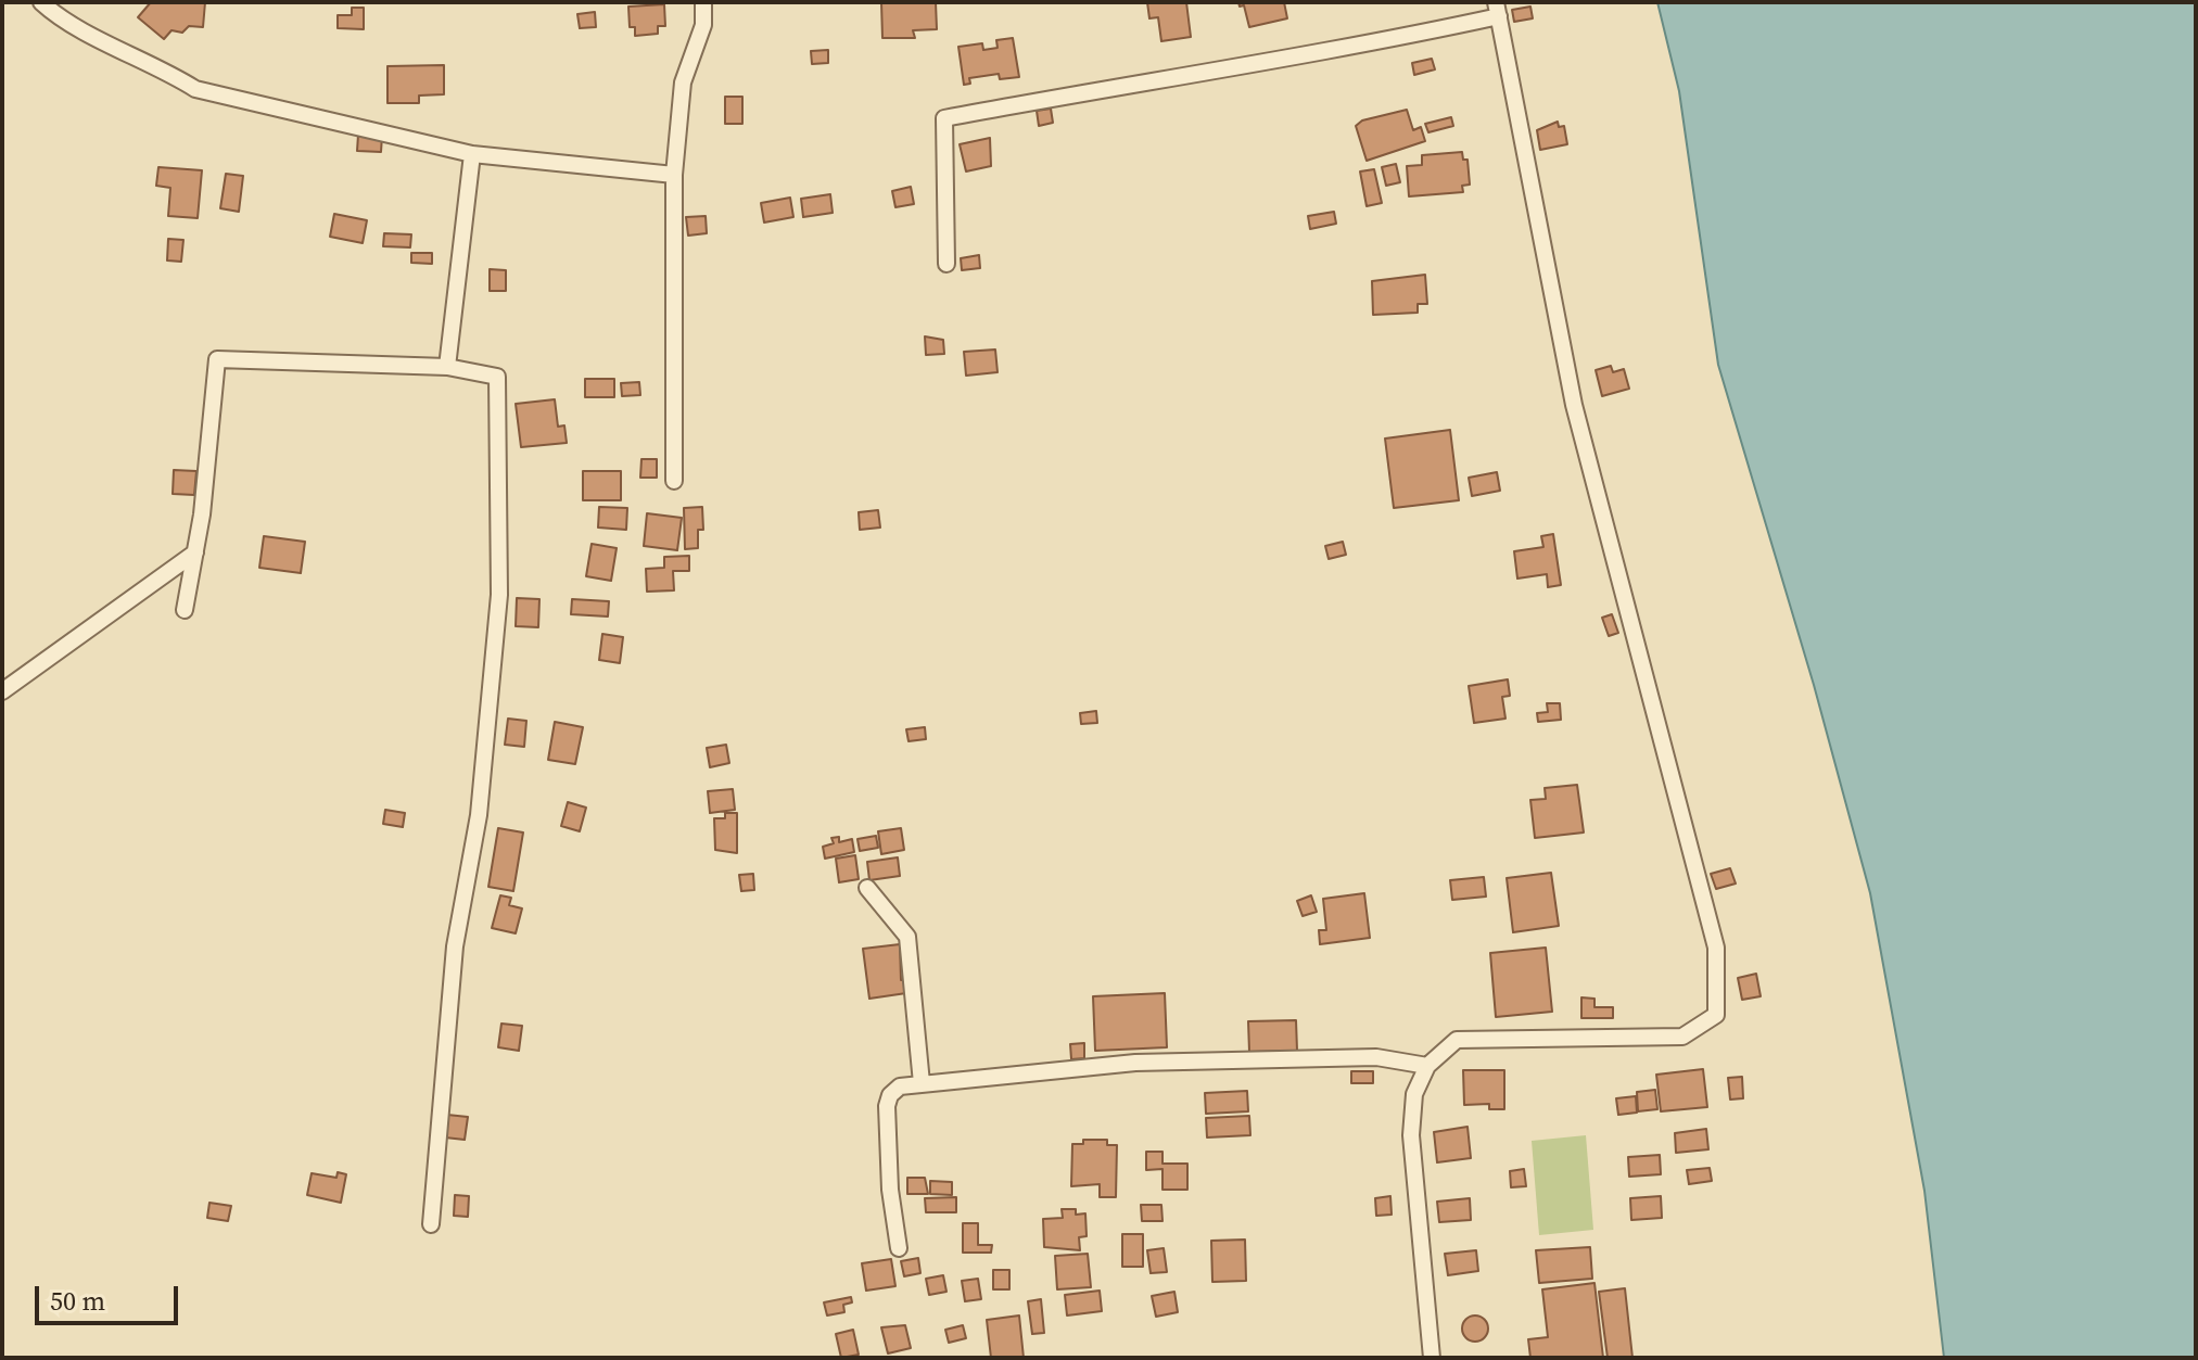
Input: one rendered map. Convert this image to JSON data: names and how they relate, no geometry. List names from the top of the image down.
{
  "scale_bar": "50 m"
}
